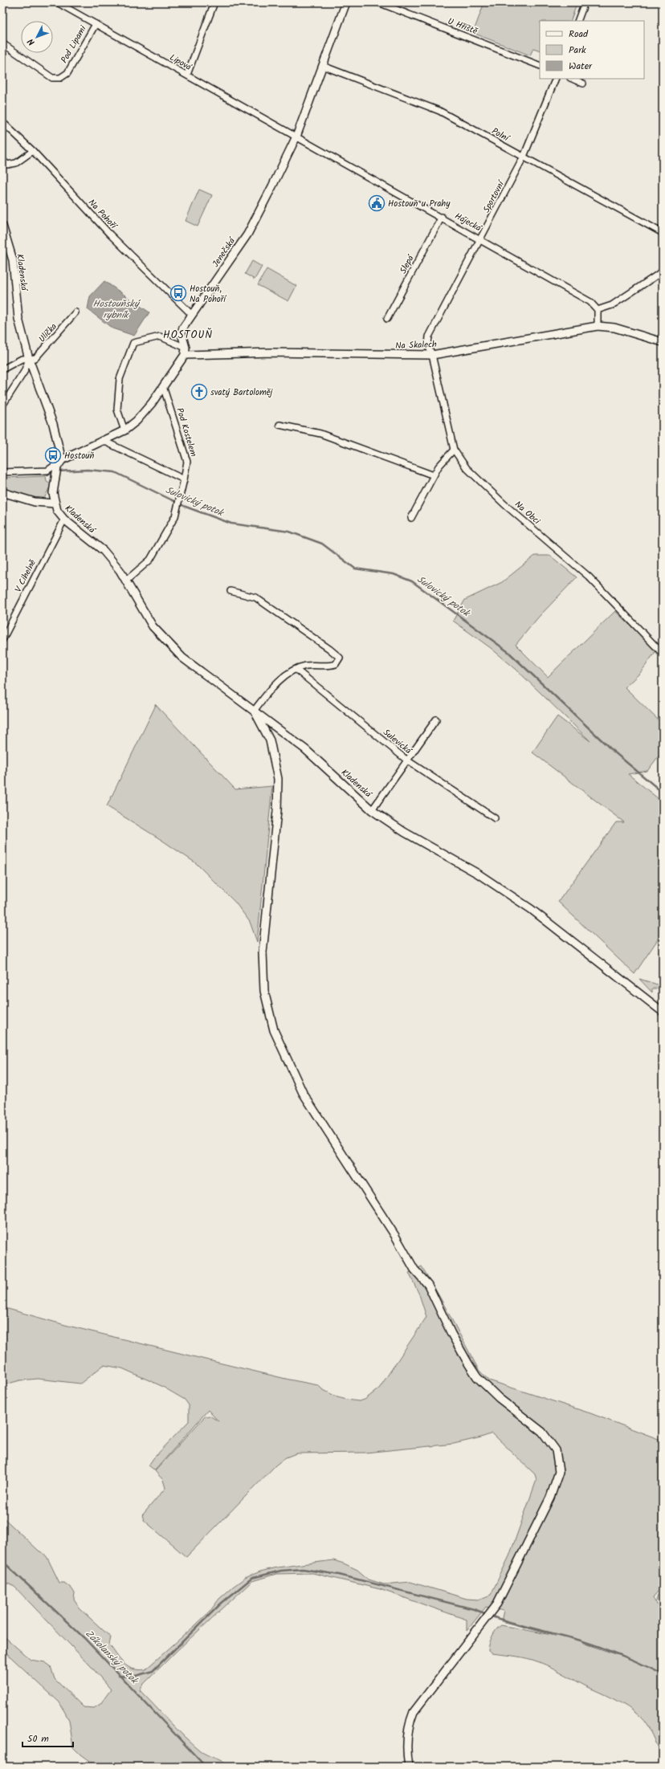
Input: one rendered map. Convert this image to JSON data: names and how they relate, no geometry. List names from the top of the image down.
{
  "streets": {
    "street": [
      "U Hřiště",
      "Pod Lipami",
      "Lipová",
      "Polní",
      "Sportovní",
      "Na Pohoří",
      "Hájecká",
      "Jenečská",
      "Slepá",
      "Kladenská",
      "Ulička",
      "Na Skalech",
      "Pod Kostelem",
      "Na Obci",
      "V Cihelně",
      "Sulevická"
    ]
  },
  "crossings": [
    ["Pod Lipami", "Lipová"],
    ["Lipová", "Hájecká"],
    ["Lipová", "Jenečská"],
    ["Polní", "Sportovní"],
    ["Polní", "Jenečská"],
    ["Sportovní", "Hájecká"],
    ["Sportovní", "Na Skalech"],
    ["Sportovní", "Na Obci"],
    ["Na Pohoří", "Jenečská"],
    ["Hájecká", "Jenečská"],
    ["Hájecká", "Slepá"],
    ["Jenečská", "Kladenská"],
    ["Jenečská", "Na Skalech"],
    ["Jenečská", "Pod Kostelem"],
    ["Kladenská", "Ulička"],
    ["Kladenská", "Pod Kostelem"],
    ["Kladenská", "V Cihelně"],
    ["Na Skalech", "Na Obci"]
  ],
  "districts": ["HOSTOUŇ"],
  "water": ["Hostouňský rybník", "Sulovický potok", "Zákolanský potok"],
  "places": {
    "public building": ["Hostouň u Prahy"],
    "bus stop": ["Hostouň, Na Pohoří", "Hostouň"],
    "church": ["svatý Bartoloměj"]
  },
  "legend": ["Road", "Park", "Water"],
  "scale_bar": "50 m",
  "north": "bottom left"
}
